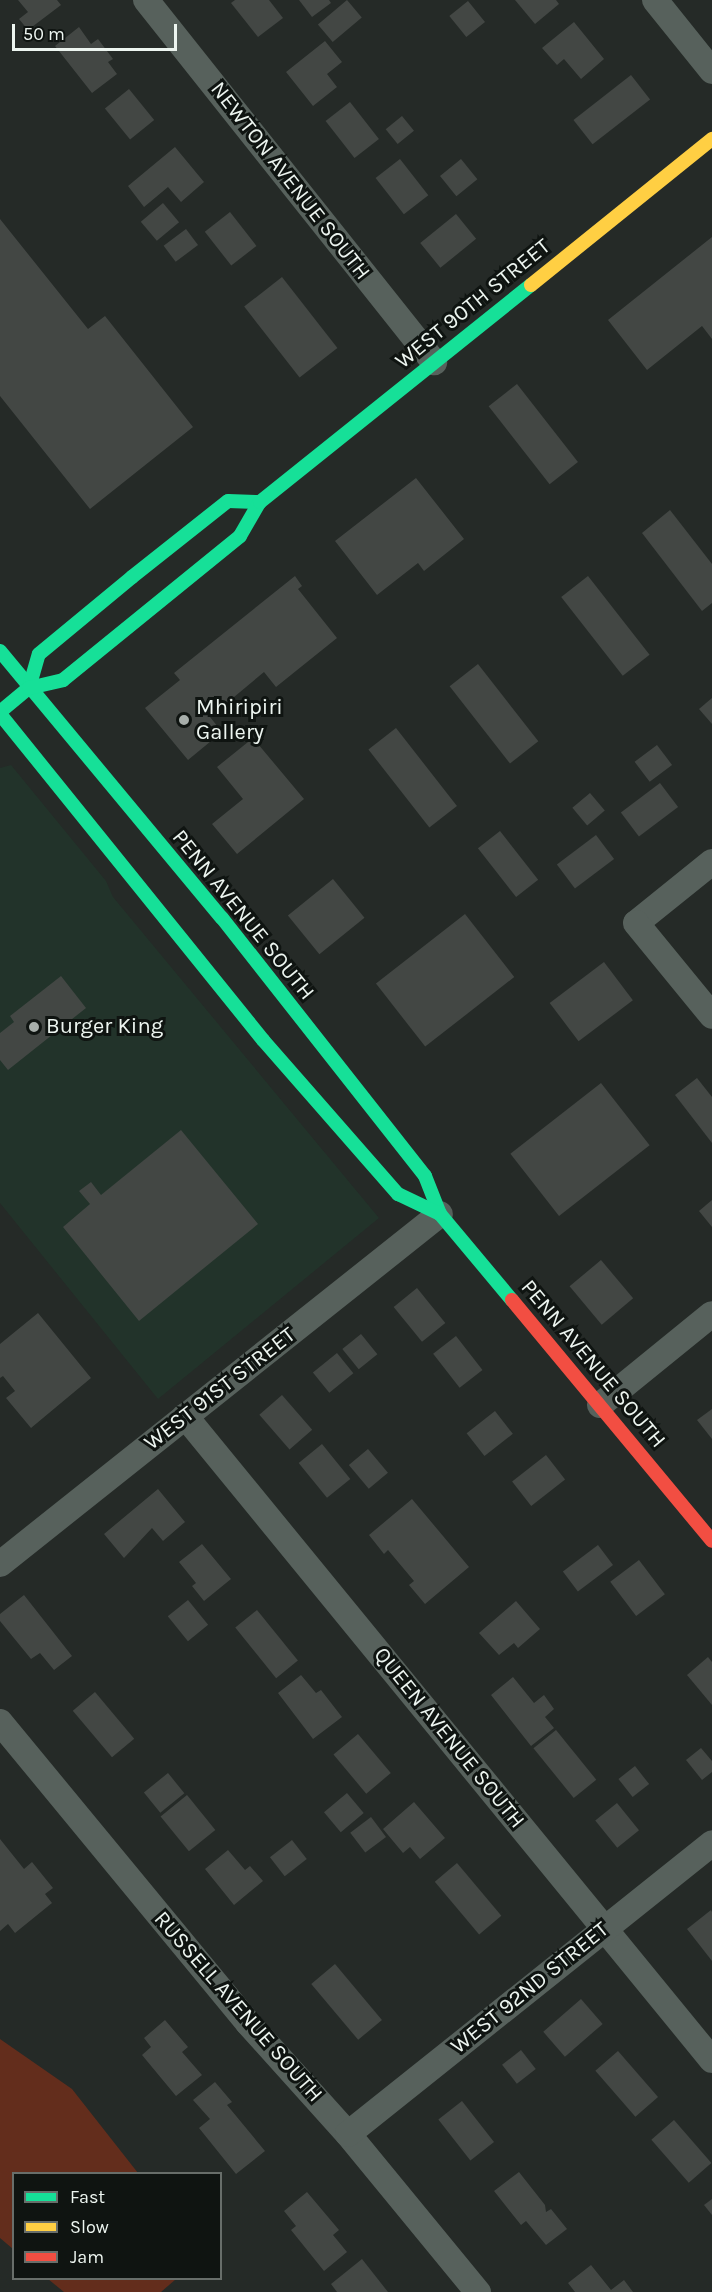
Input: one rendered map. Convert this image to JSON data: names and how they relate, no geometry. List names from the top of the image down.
{
  "streets": {
    "main road": ["WEST 90TH STREET", "PENN AVENUE SOUTH"],
    "street": [
      "NEWTON AVENUE SOUTH",
      "WEST 91ST STREET",
      "QUEEN AVENUE SOUTH",
      "WEST 92ND STREET",
      "RUSSELL AVENUE SOUTH"
    ]
  },
  "crossings": [
    ["NEWTON AVENUE SOUTH", "WEST 90TH STREET"],
    ["WEST 90TH STREET", "PENN AVENUE SOUTH"],
    ["PENN AVENUE SOUTH", "WEST 91ST STREET"],
    ["WEST 91ST STREET", "QUEEN AVENUE SOUTH"],
    ["QUEEN AVENUE SOUTH", "WEST 92ND STREET"],
    ["WEST 92ND STREET", "RUSSELL AVENUE SOUTH"]
  ],
  "places": ["Mhiripiri Gallery", "Burger King"],
  "legend": ["Fast", "Slow", "Jam"],
  "scale_bar": "50 m"
}
